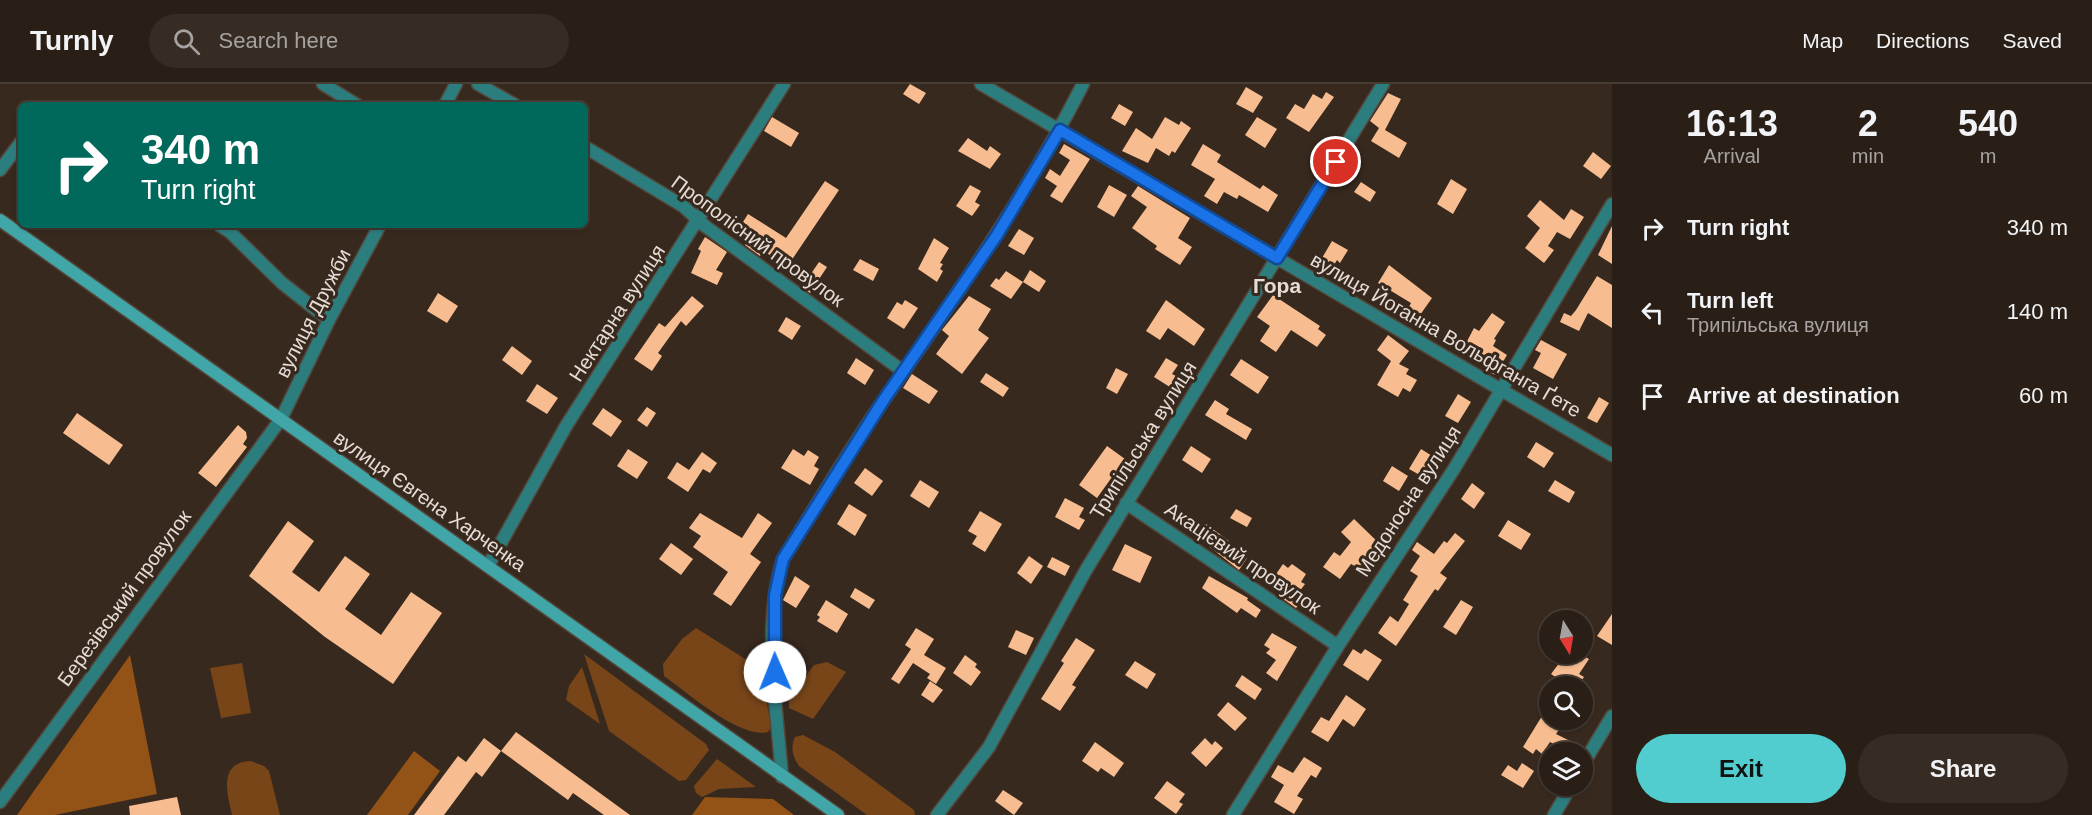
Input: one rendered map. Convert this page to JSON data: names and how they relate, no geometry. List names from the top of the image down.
{
  "streets": {
    "main road": ["вулиця Євгена Харченка"],
    "street": [
      "Прополісний провулок",
      "вулиця Дружби",
      "Нектарна вулиця",
      "вулиця Йоганна Вольфганга Ґете",
      "Трипільська вулиця",
      "Медоносна вулиця",
      "Акацієвий провулок",
      "Березівський провулок"
    ]
  },
  "crossings": [
    ["Прополісний провулок", "Нектарна вулиця"],
    ["вулиця Дружби", "вулиця Євгена Харченка"],
    ["вулиця Дружби", "Березівський провулок"],
    ["Нектарна вулиця", "вулиця Євгена Харченка"],
    ["вулиця Йоганна Вольфганга Ґете", "Трипільська вулиця"],
    ["вулиця Йоганна Вольфганга Ґете", "Медоносна вулиця"],
    ["Трипільська вулиця", "Акацієвий провулок"],
    ["вулиця Євгена Харченка", "Березівський провулок"],
    ["Медоносна вулиця", "Акацієвий провулок"]
  ],
  "districts": ["Гора"],
  "north": "bottom",
  "page": {
    "header": "Turnly",
    "search": "Search here",
    "nav": ["Map", "Directions", "Saved"],
    "eta": [
      "16:13",
      "Arrival",
      "2",
      "min",
      "540",
      "m"
    ],
    "turn": ["340 m", "Turn right"],
    "list": [
      {
        "name": "Turn right",
        "value": "340 m"
      },
      {
        "name": "Turn left",
        "note": "Трипільська вулиця",
        "value": "140 m"
      },
      {
        "name": "Arrive at destination",
        "value": "60 m"
      }
    ],
    "buttons": ["Exit", "Share"]
  }
}
